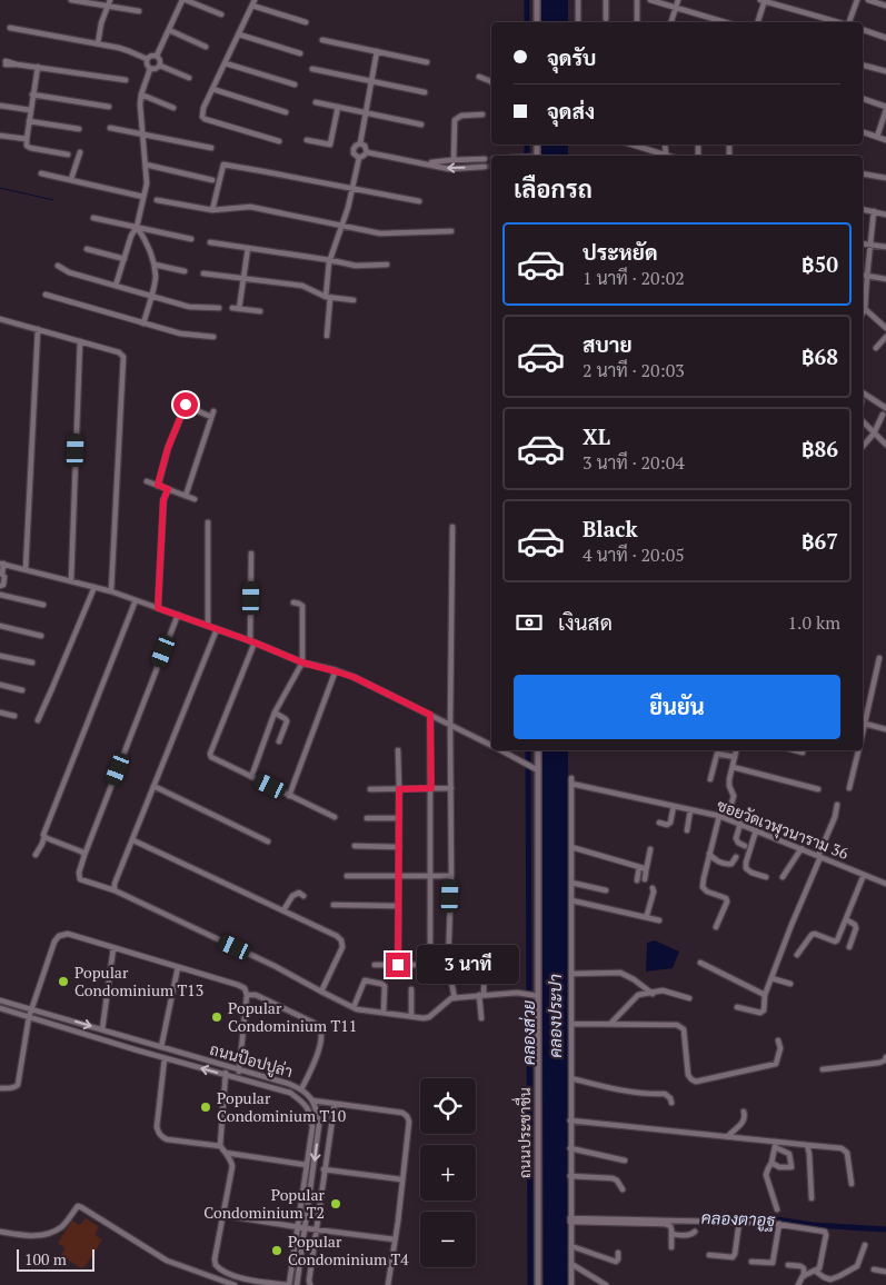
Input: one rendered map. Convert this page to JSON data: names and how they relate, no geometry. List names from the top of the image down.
{
  "streets": {
    "street": ["ซอยวัดเวฬุวนาราม 36", "ถนนป๊อปปูล่า", "ถนนประชาชื่น"]
  },
  "water": ["คลองประปา", "คลองส่วย", "คลองตาอูฐ"],
  "places": [
    "Popular Condominium T13",
    "Popular Condominium T11",
    "Popular Condominium T10",
    "Popular Condominium T2",
    "Popular Condominium T4"
  ],
  "scale_bar": "100 m",
  "page": {
    "banner": ["จุดรับ", "จุดส่ง"],
    "heading": "เลือกรถ",
    "list": [
      {
        "name": "ประหยัด",
        "note": "1 นาที · 20:02",
        "value": "฿50"
      },
      {
        "name": "สบาย",
        "note": "2 นาที · 20:03",
        "value": "฿68"
      },
      {
        "name": "XL",
        "note": "3 นาที · 20:04",
        "value": "฿86"
      },
      {
        "name": "Black",
        "note": "4 นาที · 20:05",
        "value": "฿67"
      }
    ],
    "pay": ["เงินสด", "1.0 km"],
    "buttons": "ยืนยัน",
    "bubble": "3 นาที",
    "map_buttons": ["+", "−"],
    "scale": "100 m"
  }
}
